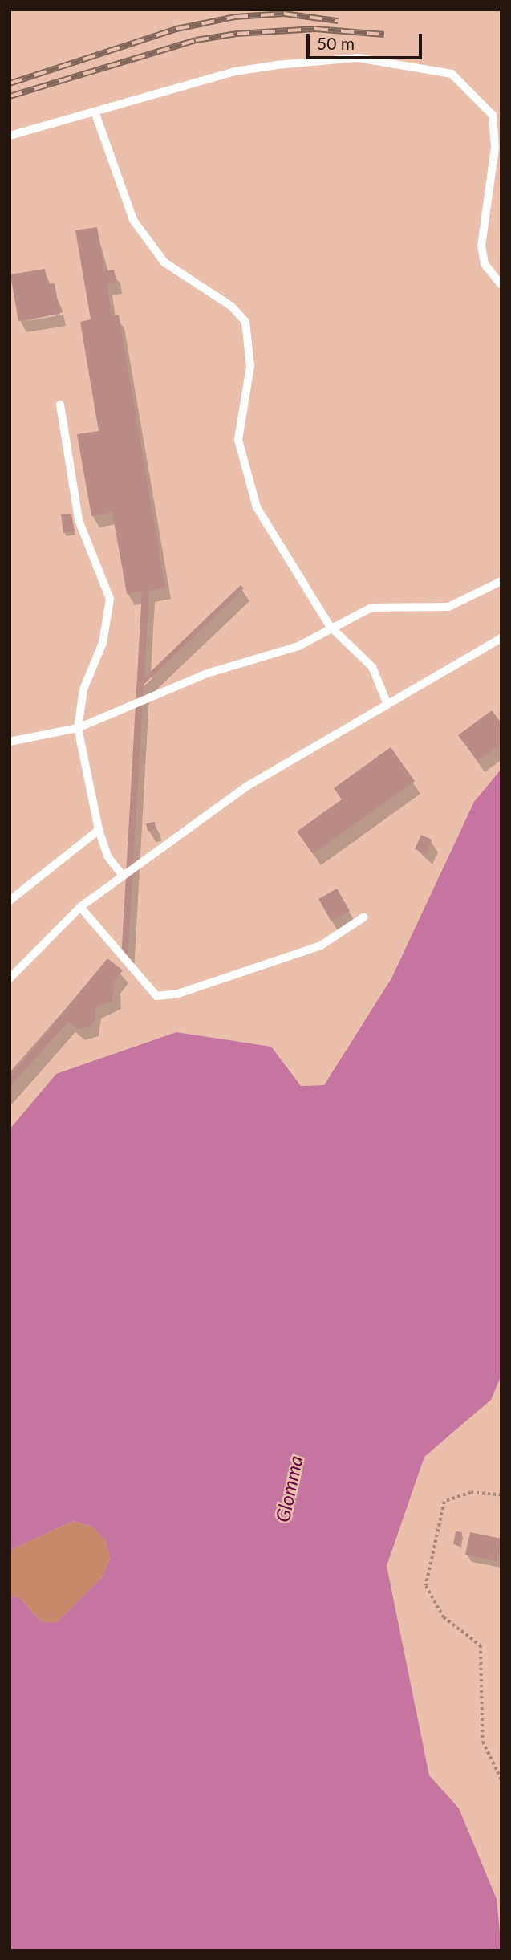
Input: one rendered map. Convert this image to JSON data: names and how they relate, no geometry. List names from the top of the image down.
{
  "water": ["Glomma"],
  "scale_bar": "50 m"
}
